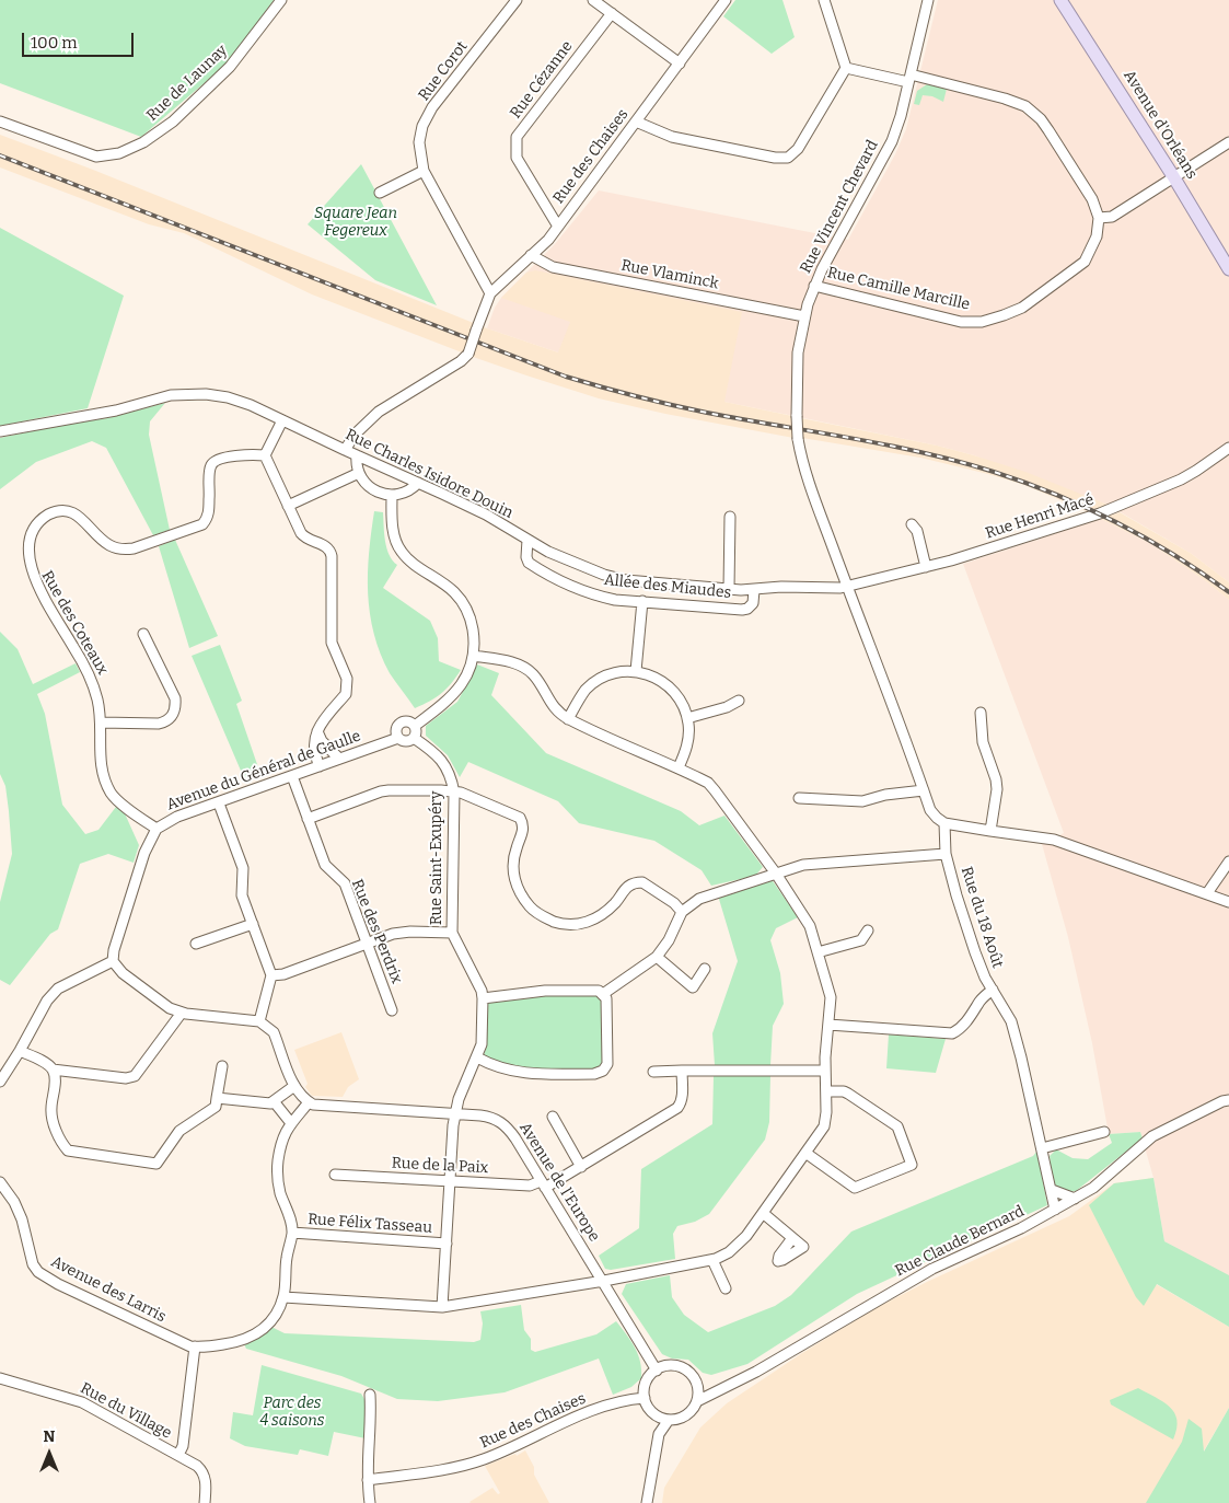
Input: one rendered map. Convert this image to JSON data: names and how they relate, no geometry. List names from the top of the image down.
{
  "streets": {
    "main road": ["Avenue d'Orléans"],
    "street": [
      "Rue Corot",
      "Rue Cézanne",
      "Rue de Launay",
      "Rue des Chaises",
      "Rue Vincent Chevard",
      "Rue Vlaminck",
      "Rue Camille Marcille",
      "Rue Charles Isidore Douin",
      "Rue Henri Macé",
      "Allée des Miaudes",
      "Rue des Coteaux",
      "Avenue du Général de Gaulle",
      "Rue Saint-Exupéry",
      "Rue du 18 Août",
      "Rue des Perdrix",
      "Rue de la Paix",
      "Avenue de l'Europe",
      "Rue Félix Tasseau",
      "Rue Claude Bernard",
      "Avenue des Larris",
      "Rue du Village"
    ]
  },
  "crossings": [
    ["Rue Corot", "Rue des Chaises"],
    ["Rue Cézanne", "Rue des Chaises"],
    ["Rue des Chaises", "Rue Vlaminck"],
    ["Rue des Chaises", "Rue Charles Isidore Douin"],
    ["Rue des Chaises", "Avenue de l'Europe"],
    ["Rue des Chaises", "Rue Claude Bernard"],
    ["Rue Vincent Chevard", "Rue Vlaminck"],
    ["Rue Vincent Chevard", "Rue Camille Marcille"],
    ["Rue Vincent Chevard", "Rue Charles Isidore Douin"],
    ["Rue Vincent Chevard", "Rue Henri Macé"],
    ["Rue Charles Isidore Douin", "Rue Henri Macé"],
    ["Rue Charles Isidore Douin", "Allée des Miaudes"],
    ["Rue des Coteaux", "Avenue du Général de Gaulle"],
    ["Avenue du Général de Gaulle", "Rue Saint-Exupéry"],
    ["Avenue du Général de Gaulle", "Rue des Perdrix"],
    ["Rue Saint-Exupéry", "Rue de la Paix"],
    ["Rue Saint-Exupéry", "Avenue de l'Europe"],
    ["Rue Saint-Exupéry", "Rue Félix Tasseau"],
    ["Rue du 18 Août", "Rue Claude Bernard"],
    ["Rue de la Paix", "Avenue de l'Europe"],
    ["Avenue de l'Europe", "Rue Claude Bernard"]
  ],
  "parks": ["Square Jean Fegereux", "Parc des 4 saisons"],
  "scale_bar": "100 m",
  "north": "top"
}
